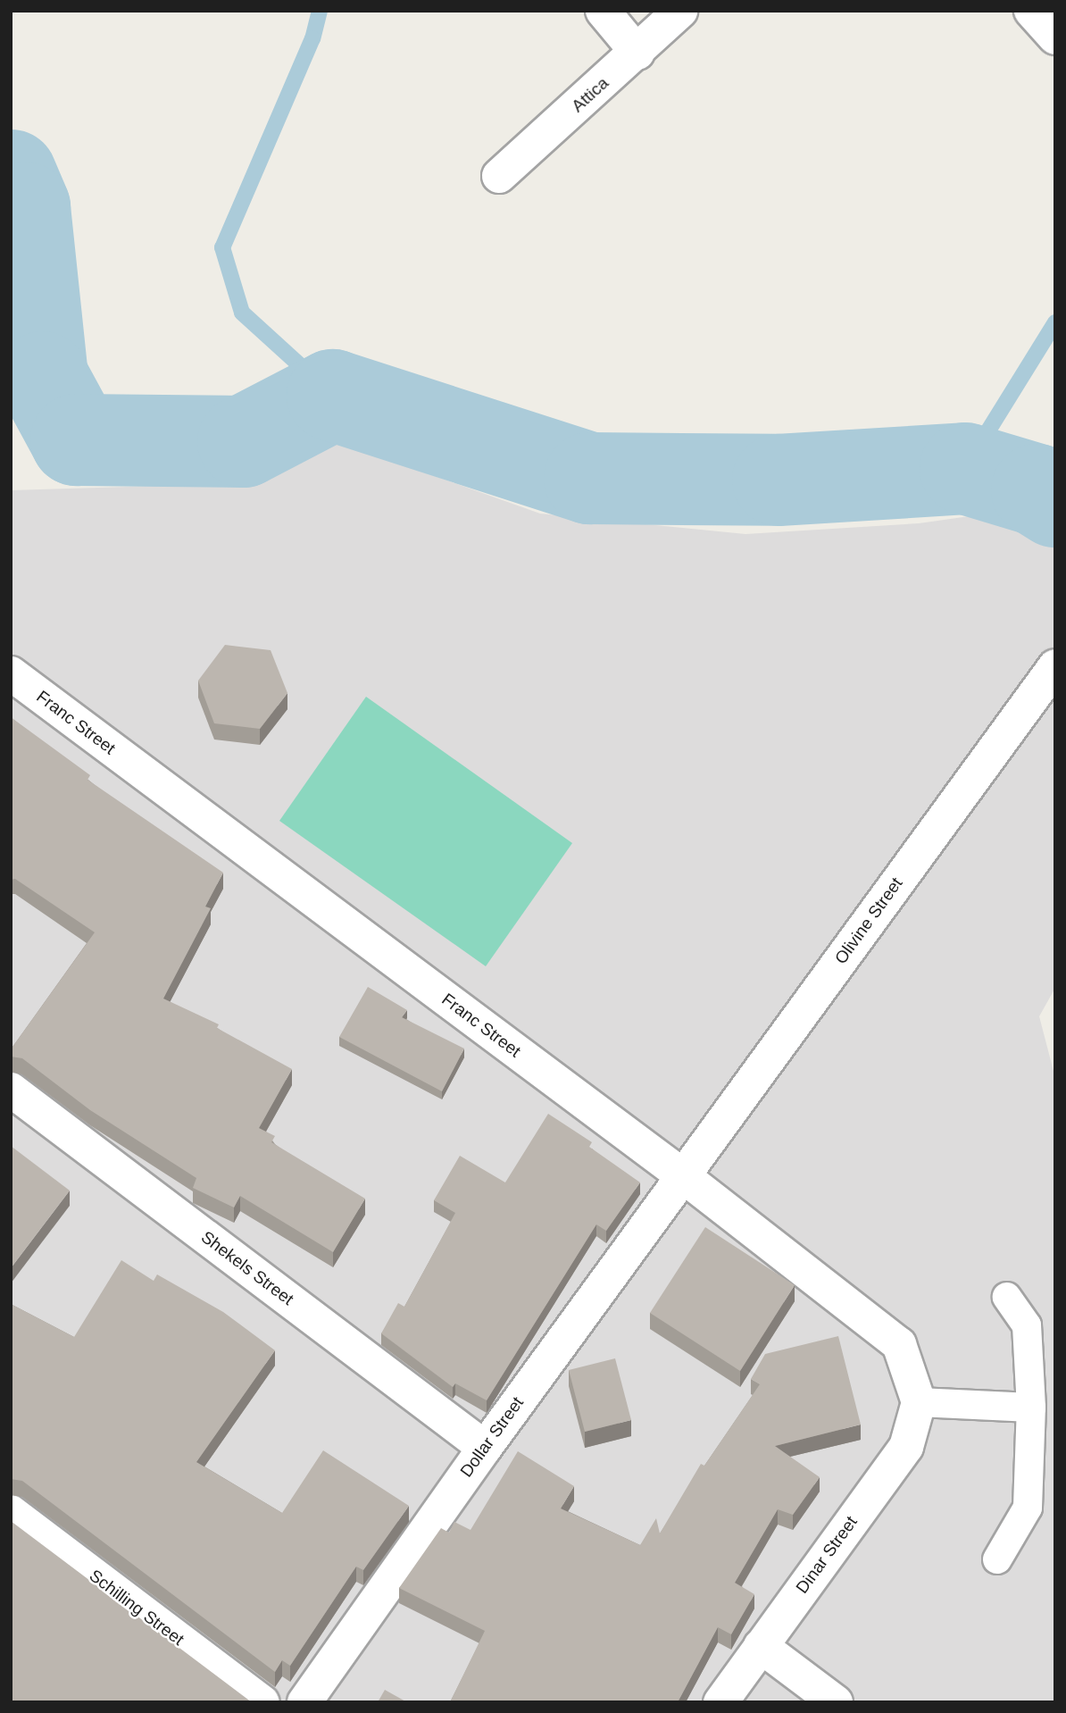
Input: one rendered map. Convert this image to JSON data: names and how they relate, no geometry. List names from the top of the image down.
{
  "streets": {
    "street": [
      "Attica",
      "Franc Street",
      "Olivine Street",
      "Shekels Street",
      "Dollar Street",
      "Dinar Street",
      "Schilling Street"
    ]
  },
  "crossings": [
    ["Franc Street", "Olivine Street"],
    ["Franc Street", "Dollar Street"],
    ["Franc Street", "Dinar Street"],
    ["Olivine Street", "Dollar Street"],
    ["Shekels Street", "Dollar Street"]
  ]
}
